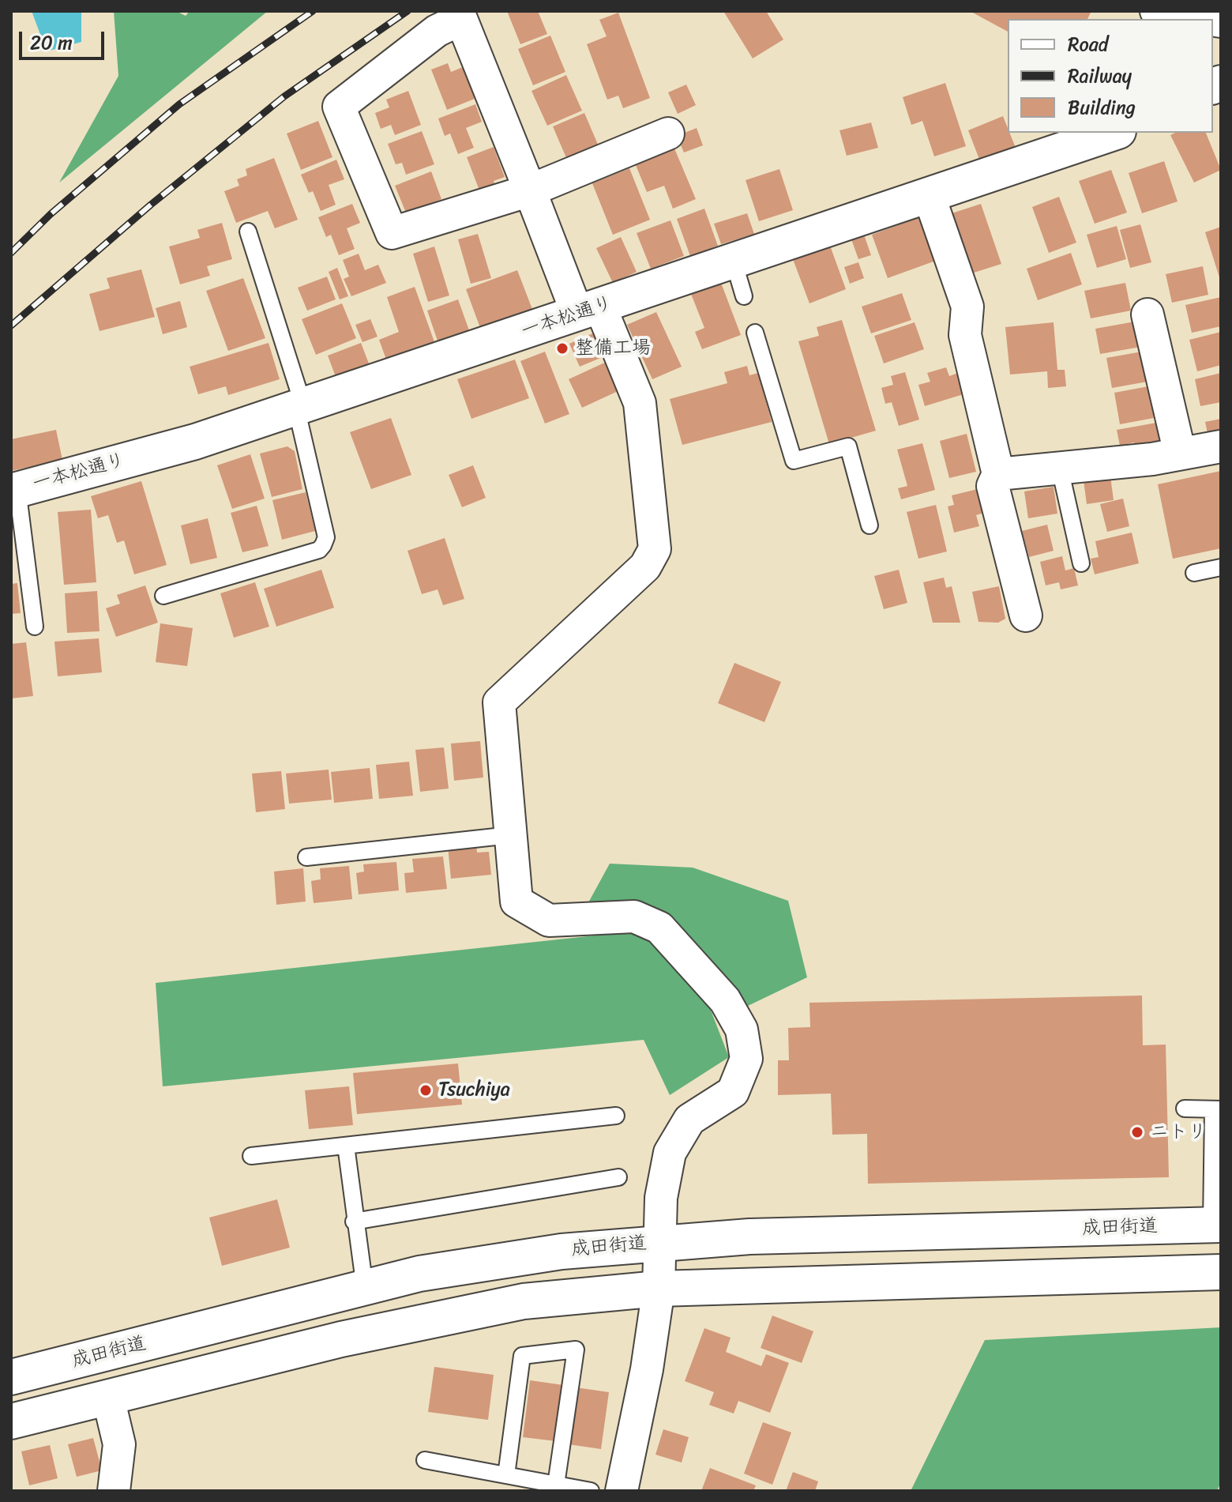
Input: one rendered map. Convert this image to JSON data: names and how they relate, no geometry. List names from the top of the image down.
{
  "streets": {
    "main road": ["一本松通り", "成田街道"]
  },
  "places": ["整備工場", "Tsuchiya", "ニトリ"],
  "legend": ["Road", "Railway", "Building"],
  "scale_bar": "20 m"
}
